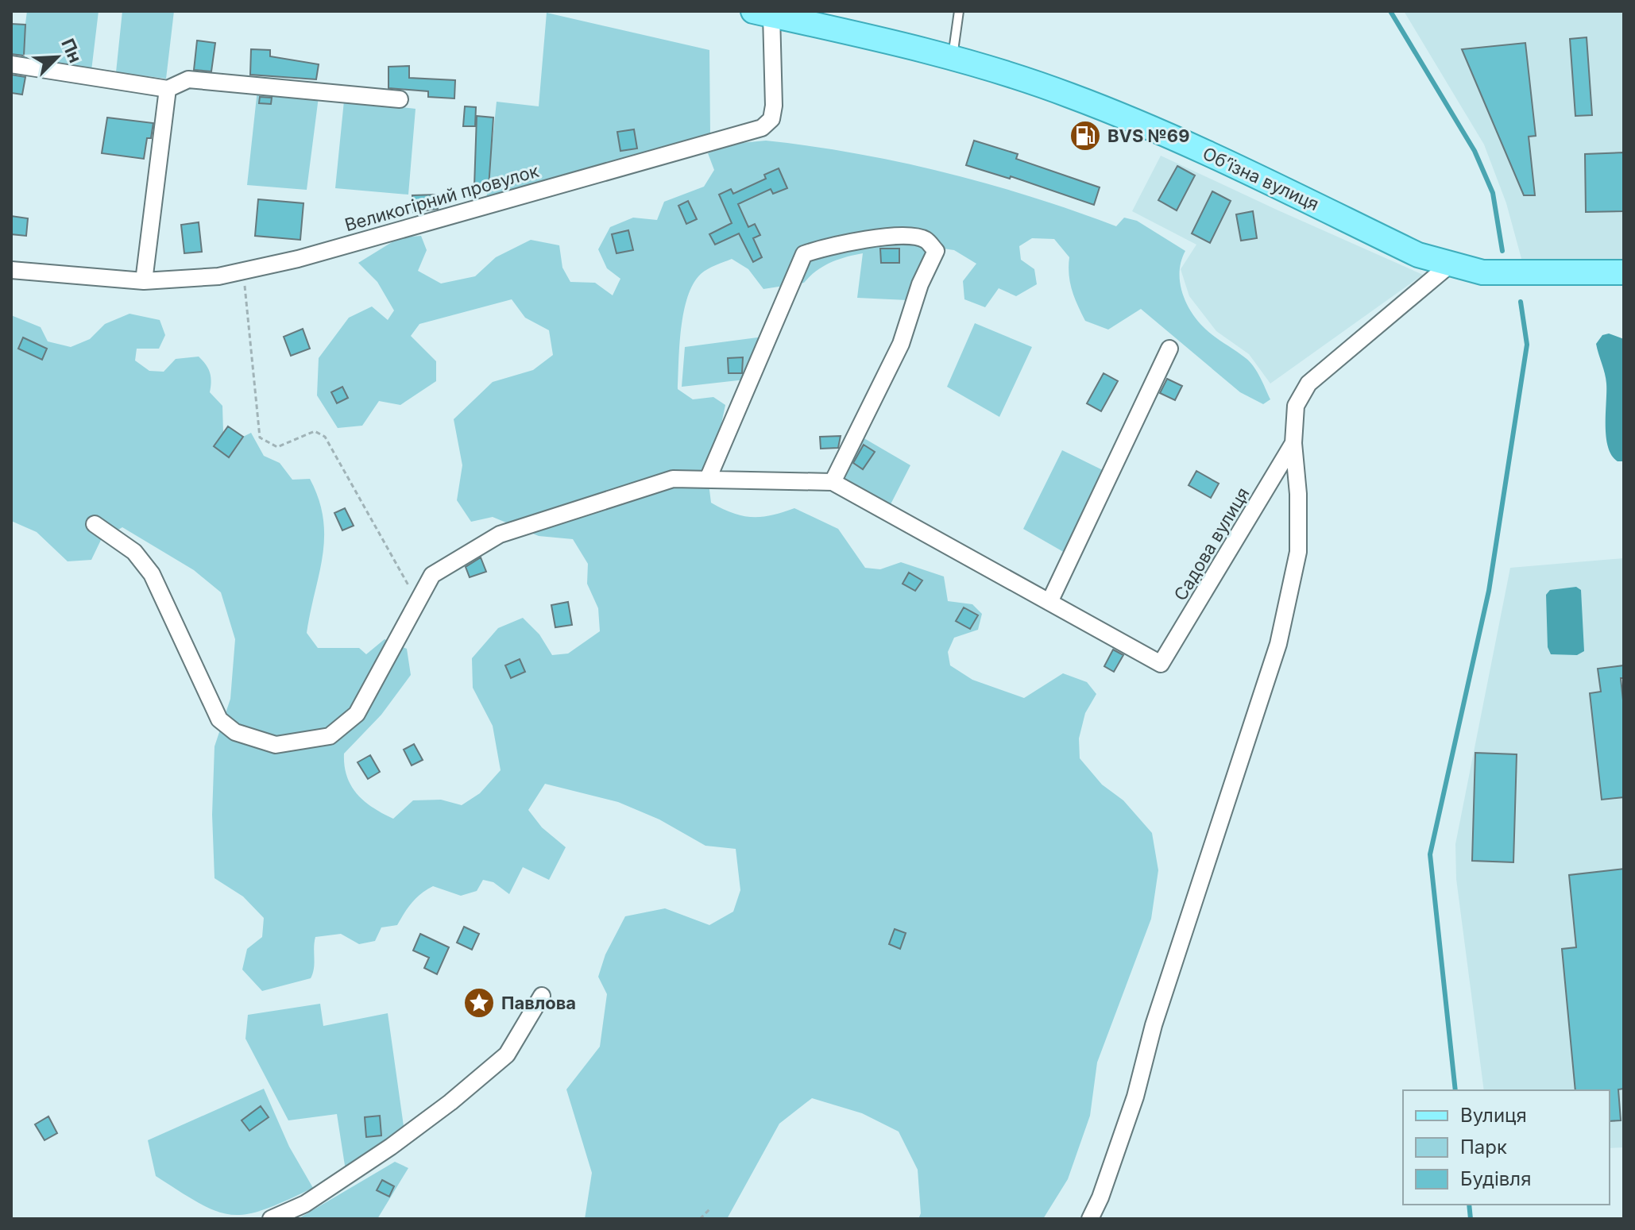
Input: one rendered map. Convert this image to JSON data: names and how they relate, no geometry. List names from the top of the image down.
{
  "streets": {
    "main road": ["Обʼїзна вулиця"],
    "street": ["Великогірний провулок", "Садова вулиця"]
  },
  "crossings": [
    ["Обʼїзна вулиця", "Великогірний провулок"]
  ],
  "places": {
    "fuel station": ["BVS №69"],
    "place": ["Павлова"]
  },
  "legend": ["Вулиця", "Парк", "Будівля"],
  "north": "top right"
}
